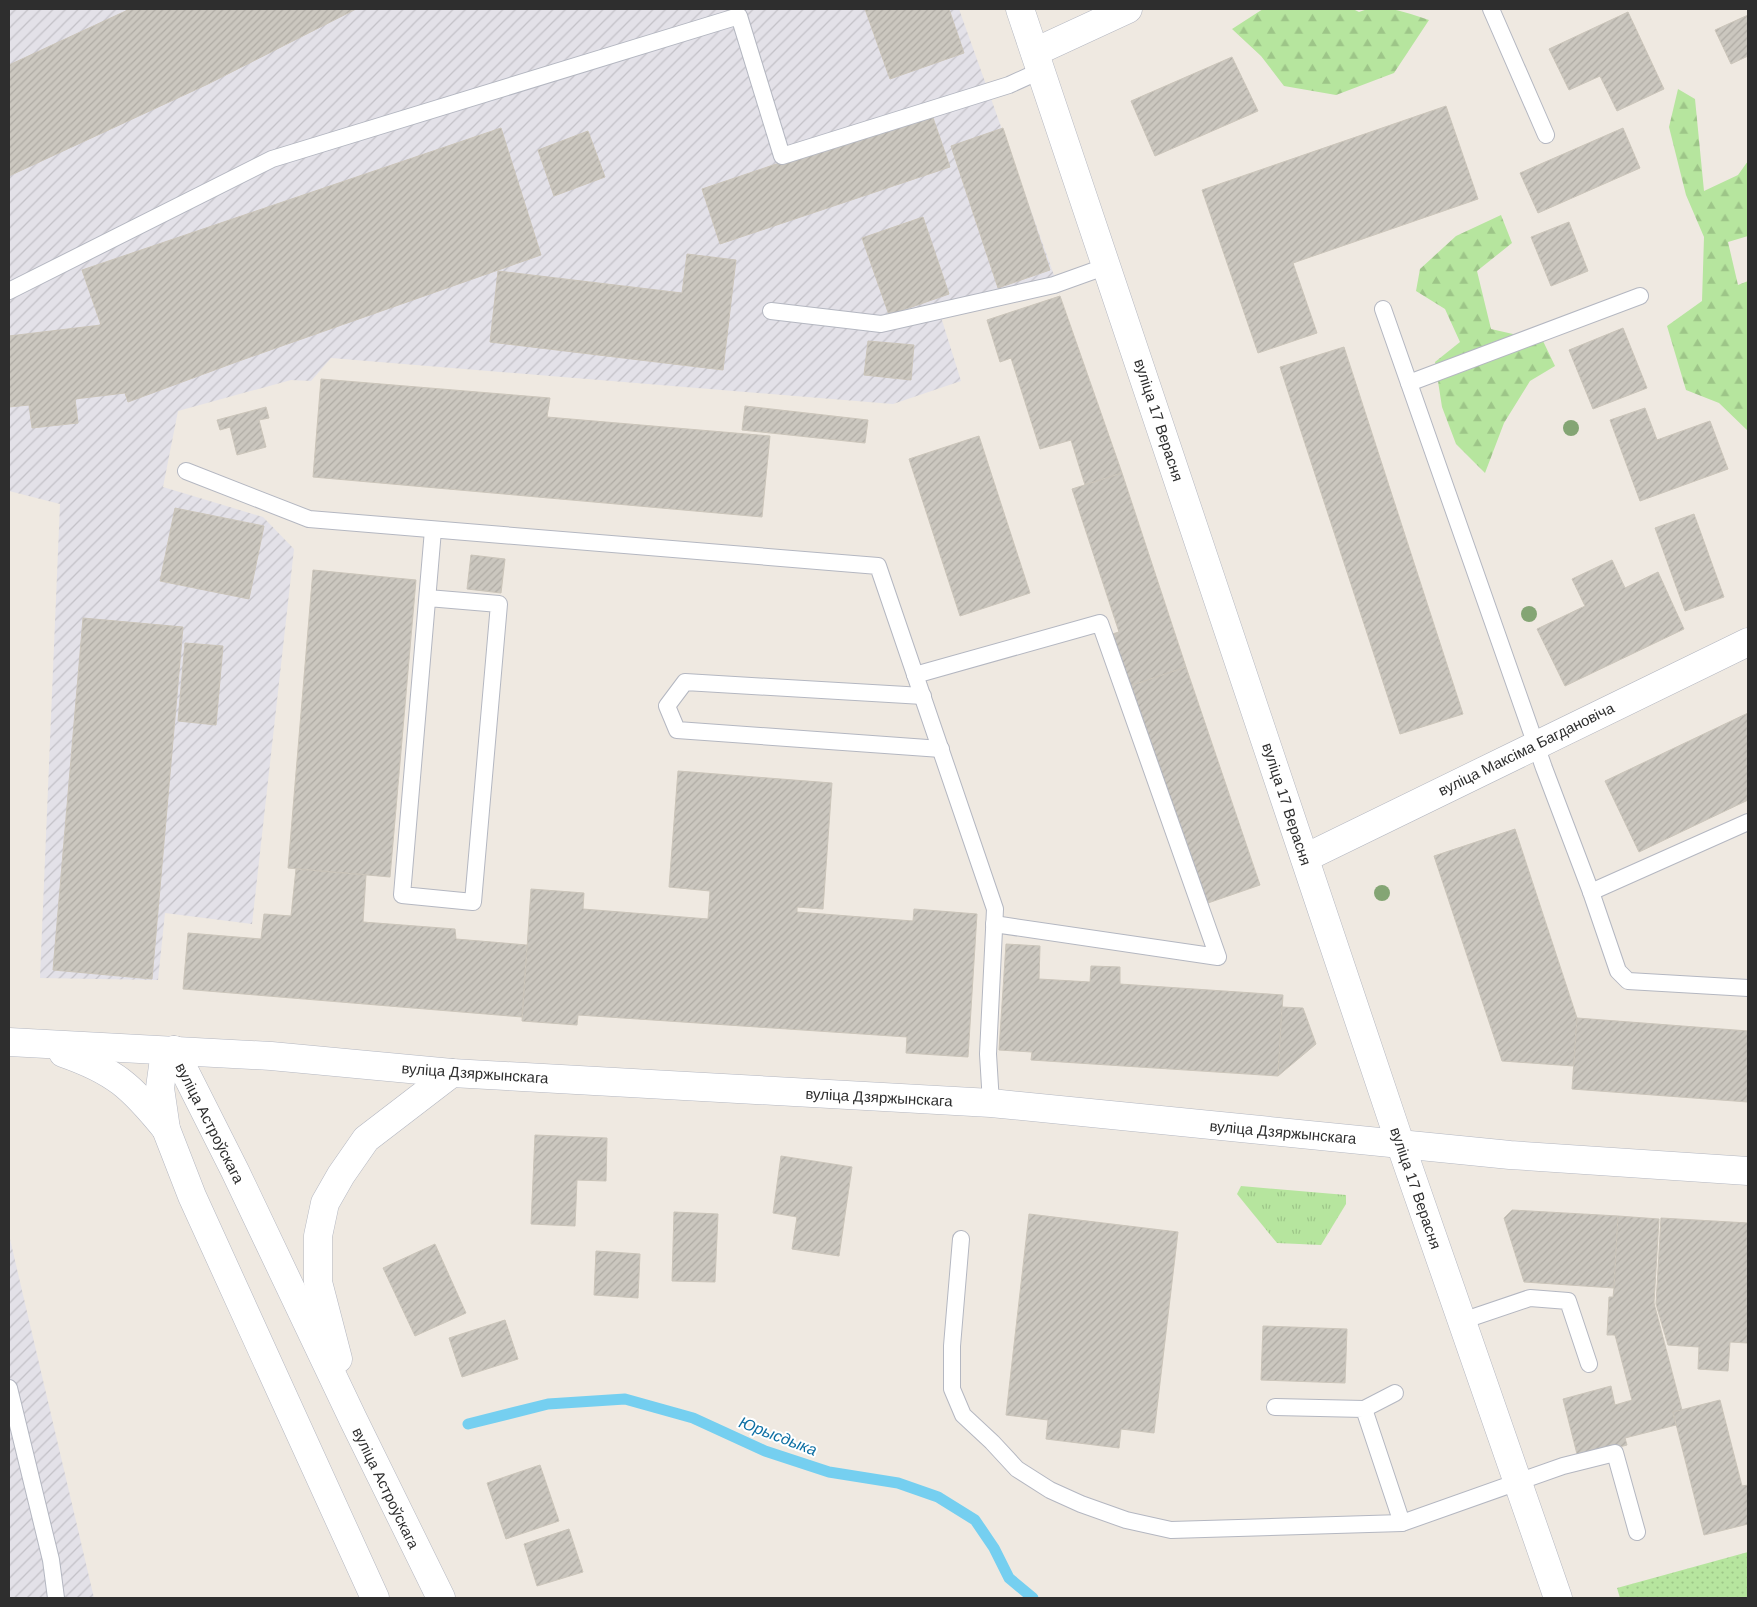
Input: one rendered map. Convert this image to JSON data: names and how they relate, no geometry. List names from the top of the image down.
{
  "streets": {
    "main road": [
      "вуліца 17 Верасня",
      "вуліца Максіма Багдановіча",
      "вуліца Дзяржынскага",
      "вуліца Астроўскага"
    ]
  },
  "crossings": [
    ["вуліца 17 Верасня", "вуліца Максіма Багдановіча"],
    ["вуліца 17 Верасня", "вуліца Дзяржынскага"],
    ["вуліца Дзяржынскага", "вуліца Астроўскага"]
  ],
  "water": ["Юрысдыка"]
}
